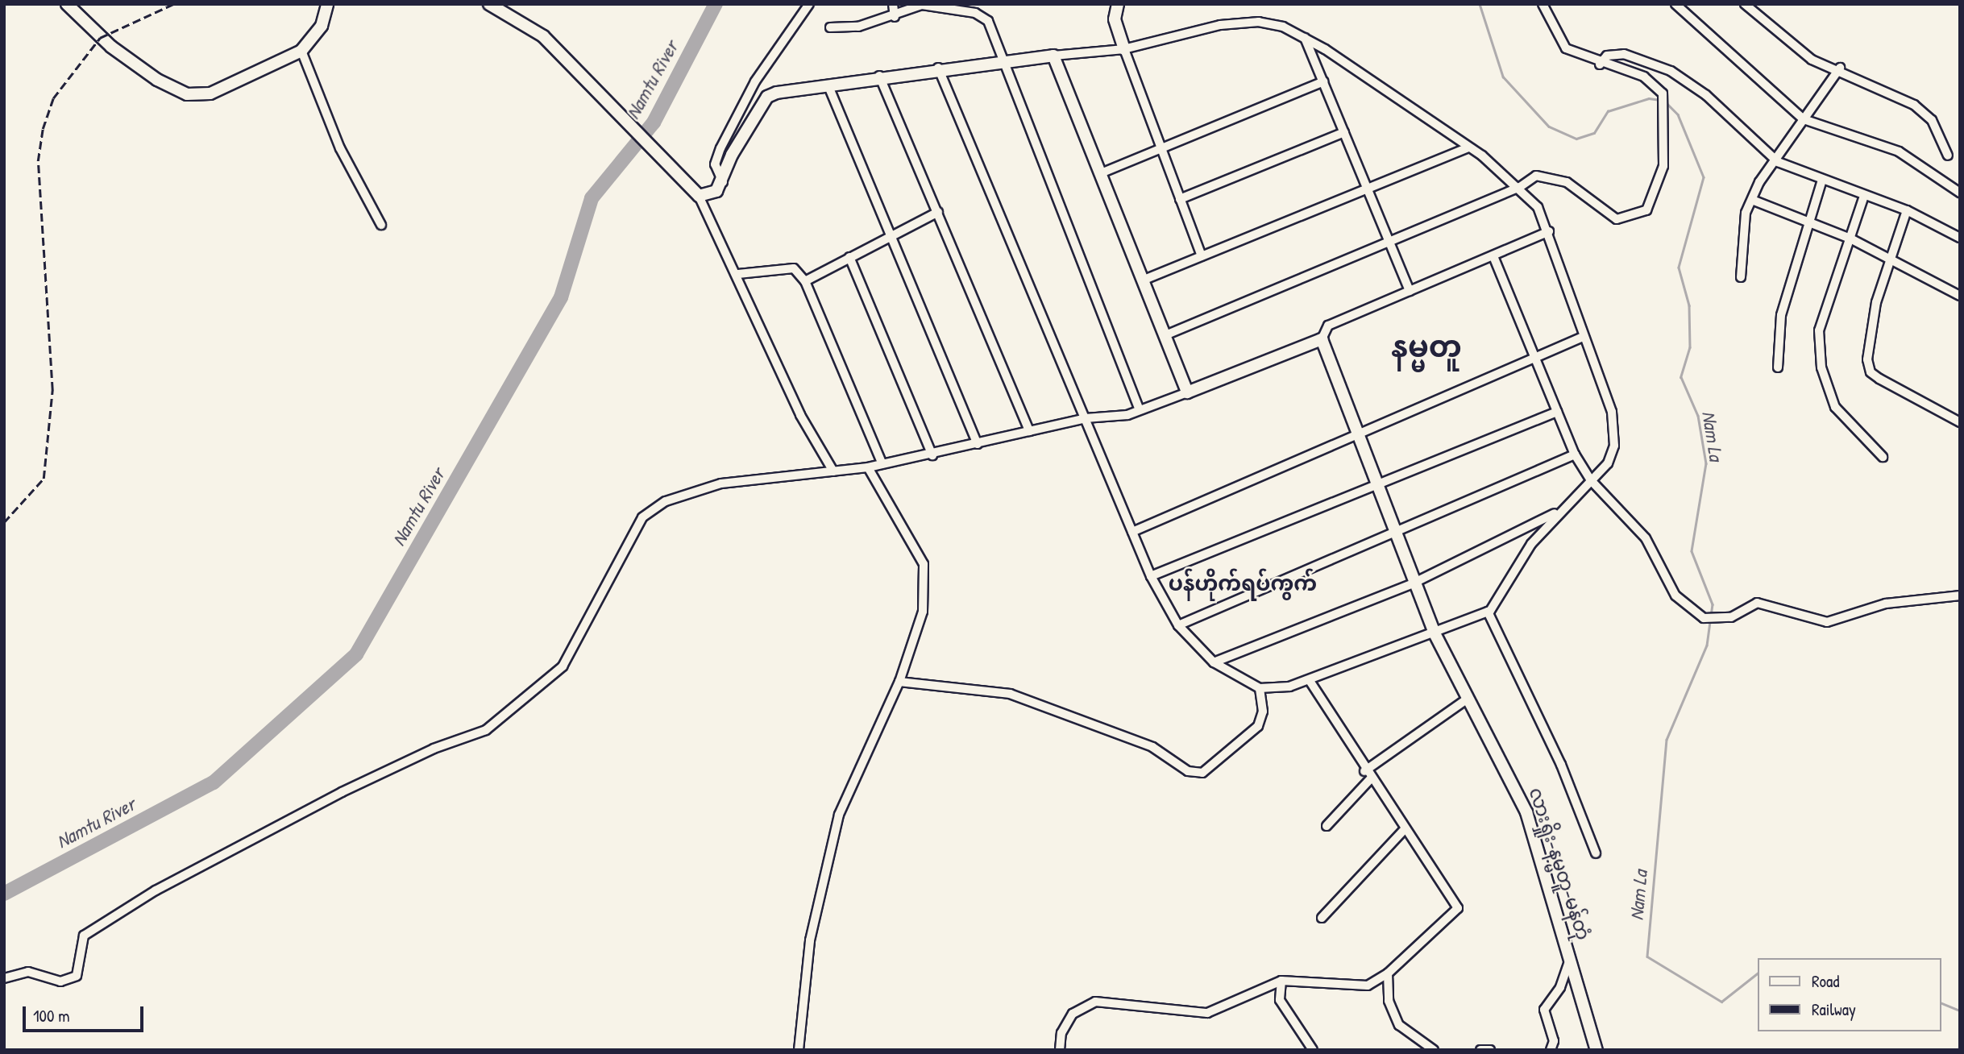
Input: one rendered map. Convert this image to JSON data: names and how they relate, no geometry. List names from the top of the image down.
{
  "streets": {
    "main road": ["လားရှိုး-နမ္မတူ-မန်တုံ"]
  },
  "districts": ["နမ္မတူ", "ပန်ဟိုက်ရပ်ကွက်"],
  "water": ["Namtu River", "Nam La"],
  "legend": ["Road", "Railway"],
  "scale_bar": "100 m"
}
